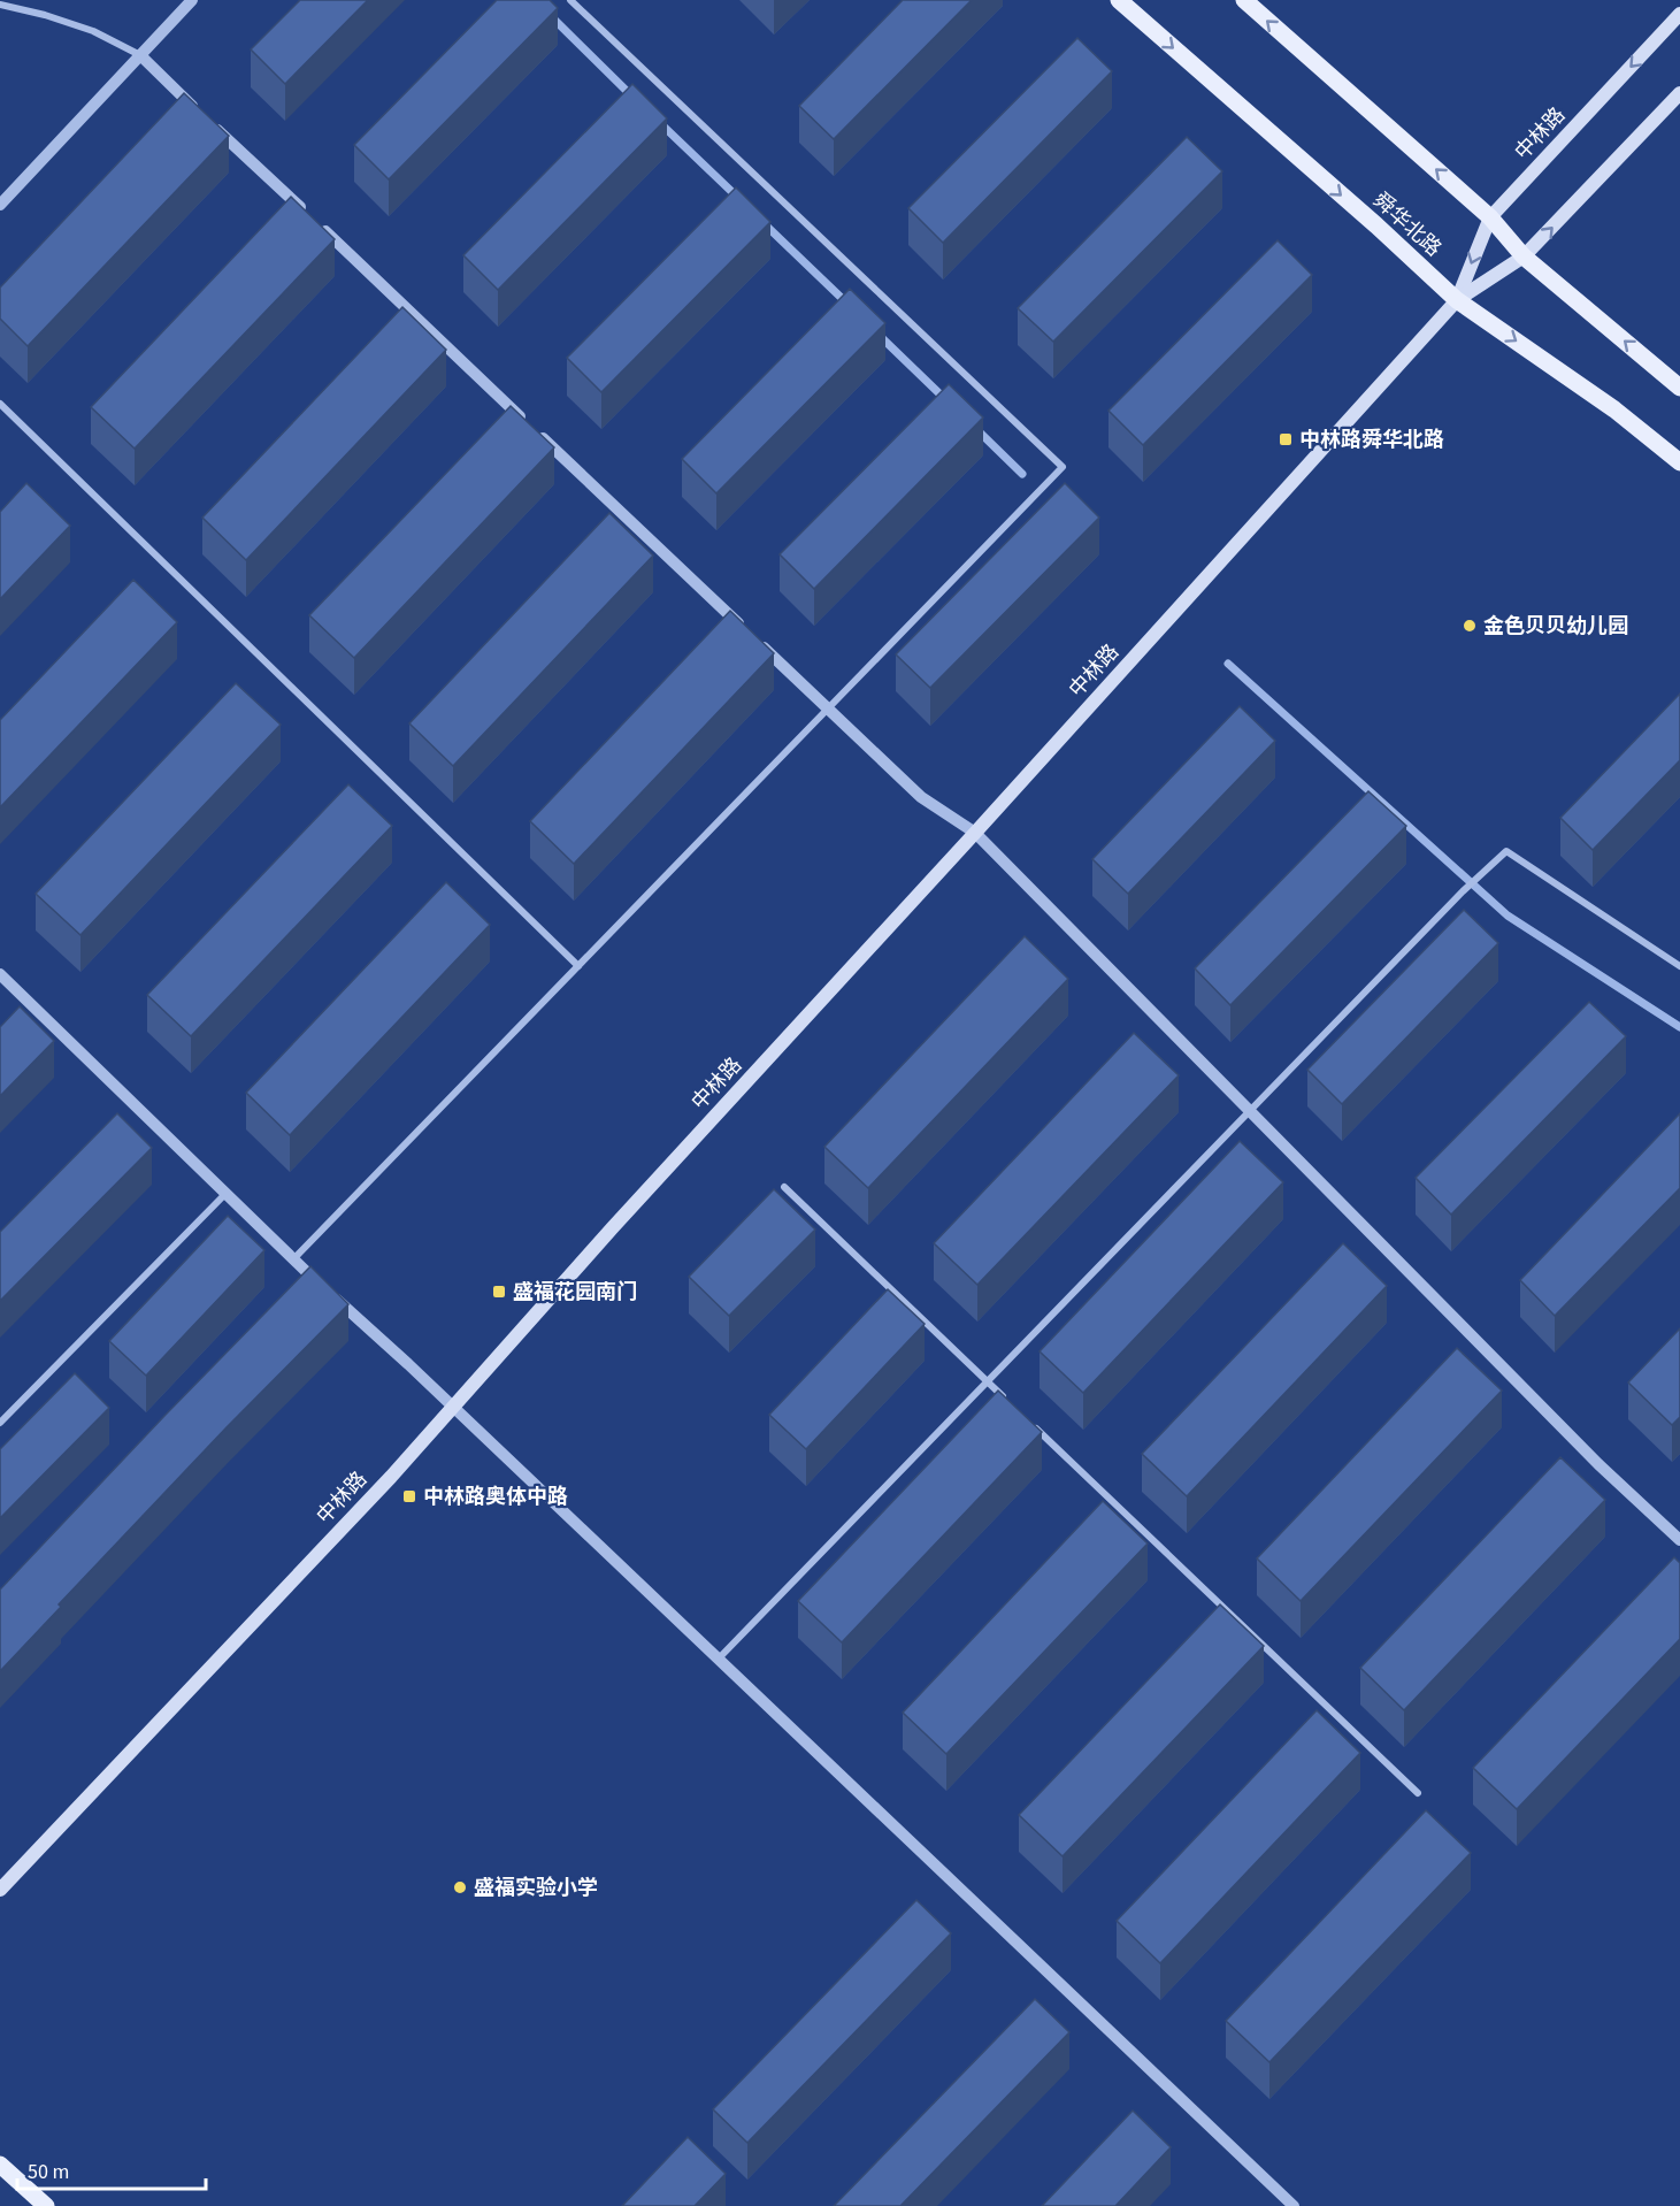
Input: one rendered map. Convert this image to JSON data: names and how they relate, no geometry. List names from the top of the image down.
{
  "streets": {
    "main road": ["中林路", "舜华北路"]
  },
  "crossings": [
    ["中林路", "舜华北路"]
  ],
  "places": {
    "transit": ["中林路舜华北路", "盛福花园南门", "中林路奥体中路"],
    "other": ["金色贝贝幼儿园", "盛福实验小学"]
  },
  "scale_bar": "50 m"
}
